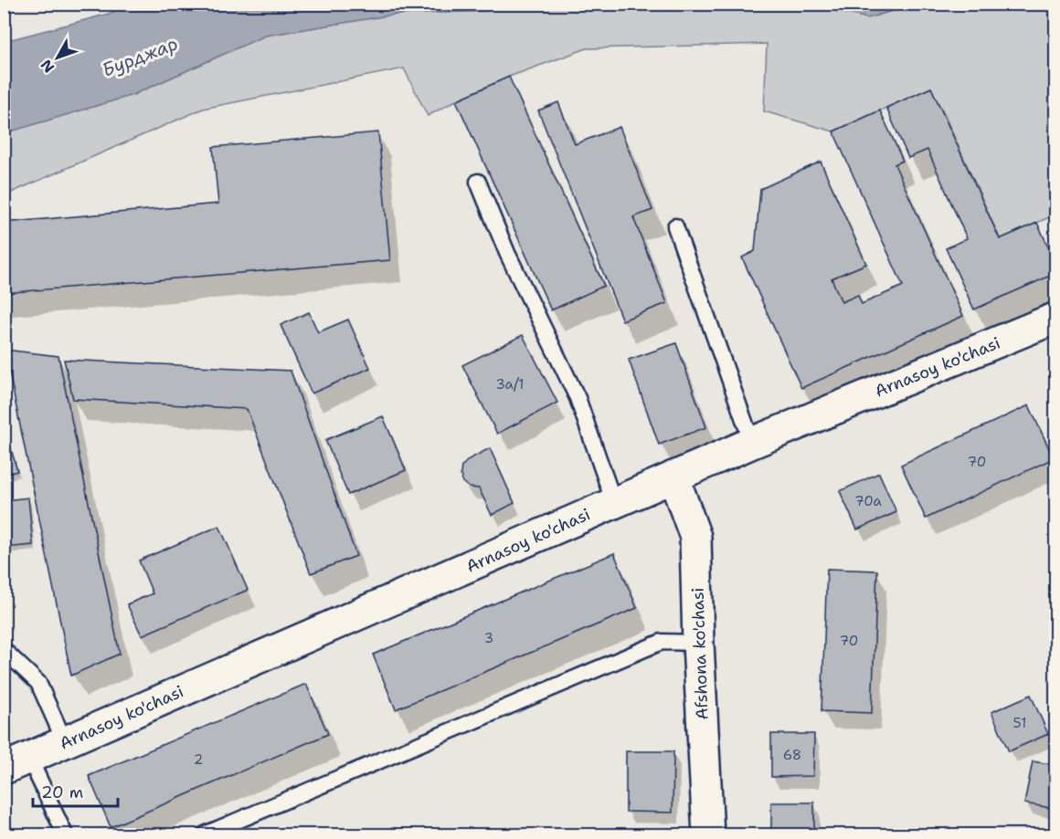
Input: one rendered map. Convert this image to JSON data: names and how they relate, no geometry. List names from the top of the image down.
{
  "streets": {
    "street": ["Arnasoy ko'chasi", "Afshona ko'chasi"]
  },
  "crossings": [
    ["Arnasoy ko'chasi", "Afshona ko'chasi"]
  ],
  "water": ["Бурджар"],
  "house_numbers": [
    "3a/1",
    "70",
    "70a",
    "3",
    "70",
    "51",
    "68",
    "2"
  ],
  "scale_bar": "20 m",
  "north": "bottom left"
}
